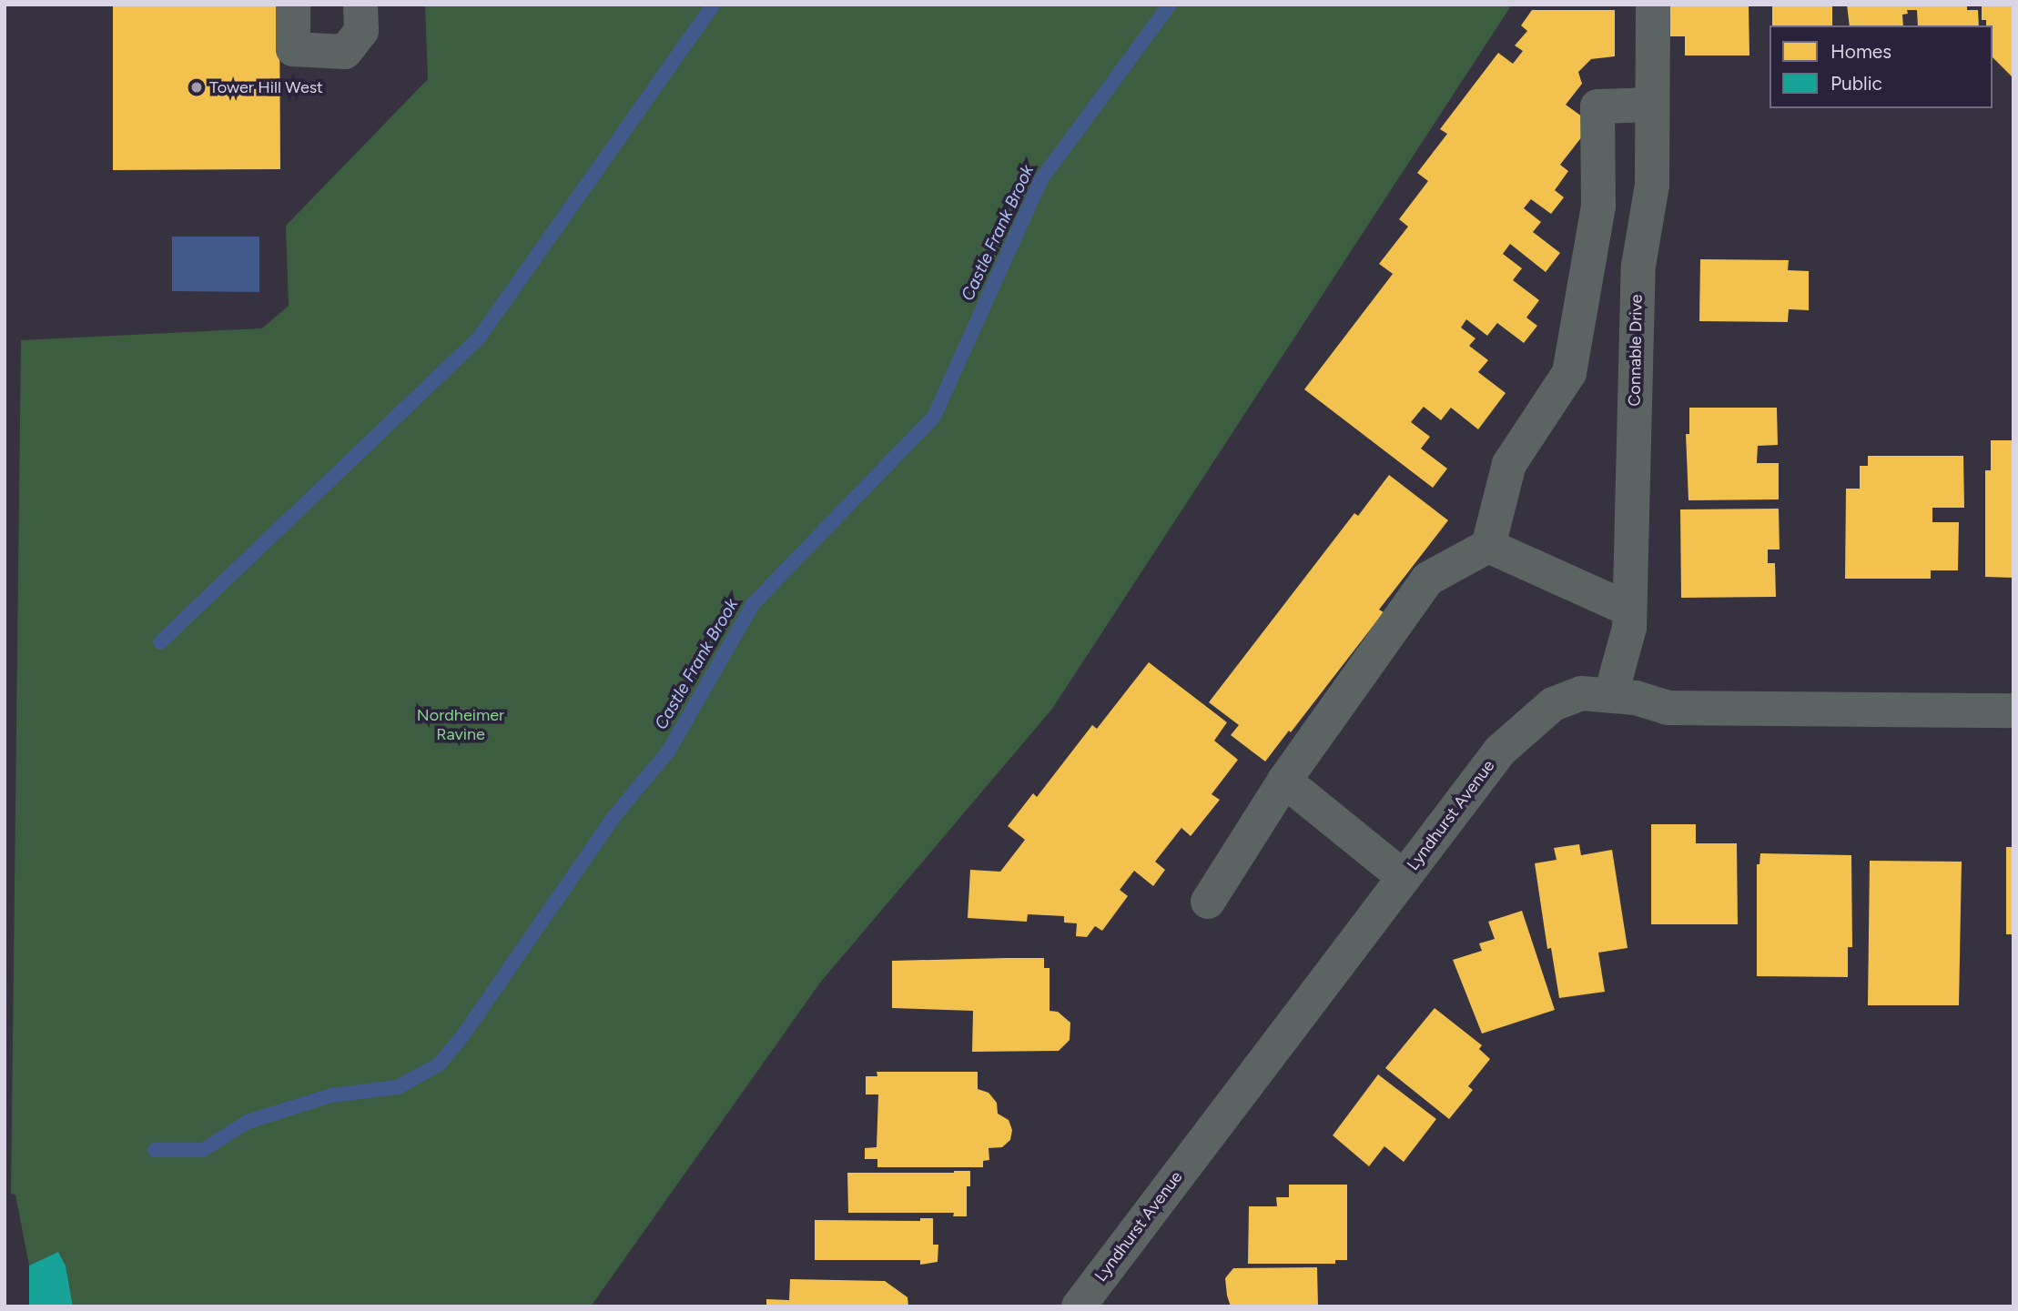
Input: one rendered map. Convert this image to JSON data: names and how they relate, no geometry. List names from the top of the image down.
{
  "streets": {
    "street": ["Connable Drive", "Lyndhurst Avenue"]
  },
  "crossings": [
    ["Connable Drive", "Lyndhurst Avenue"]
  ],
  "water": ["Castle Frank Brook"],
  "parks": ["Nordheimer Ravine"],
  "places": ["Tower Hill West"],
  "legend": ["Homes", "Public"]
}
